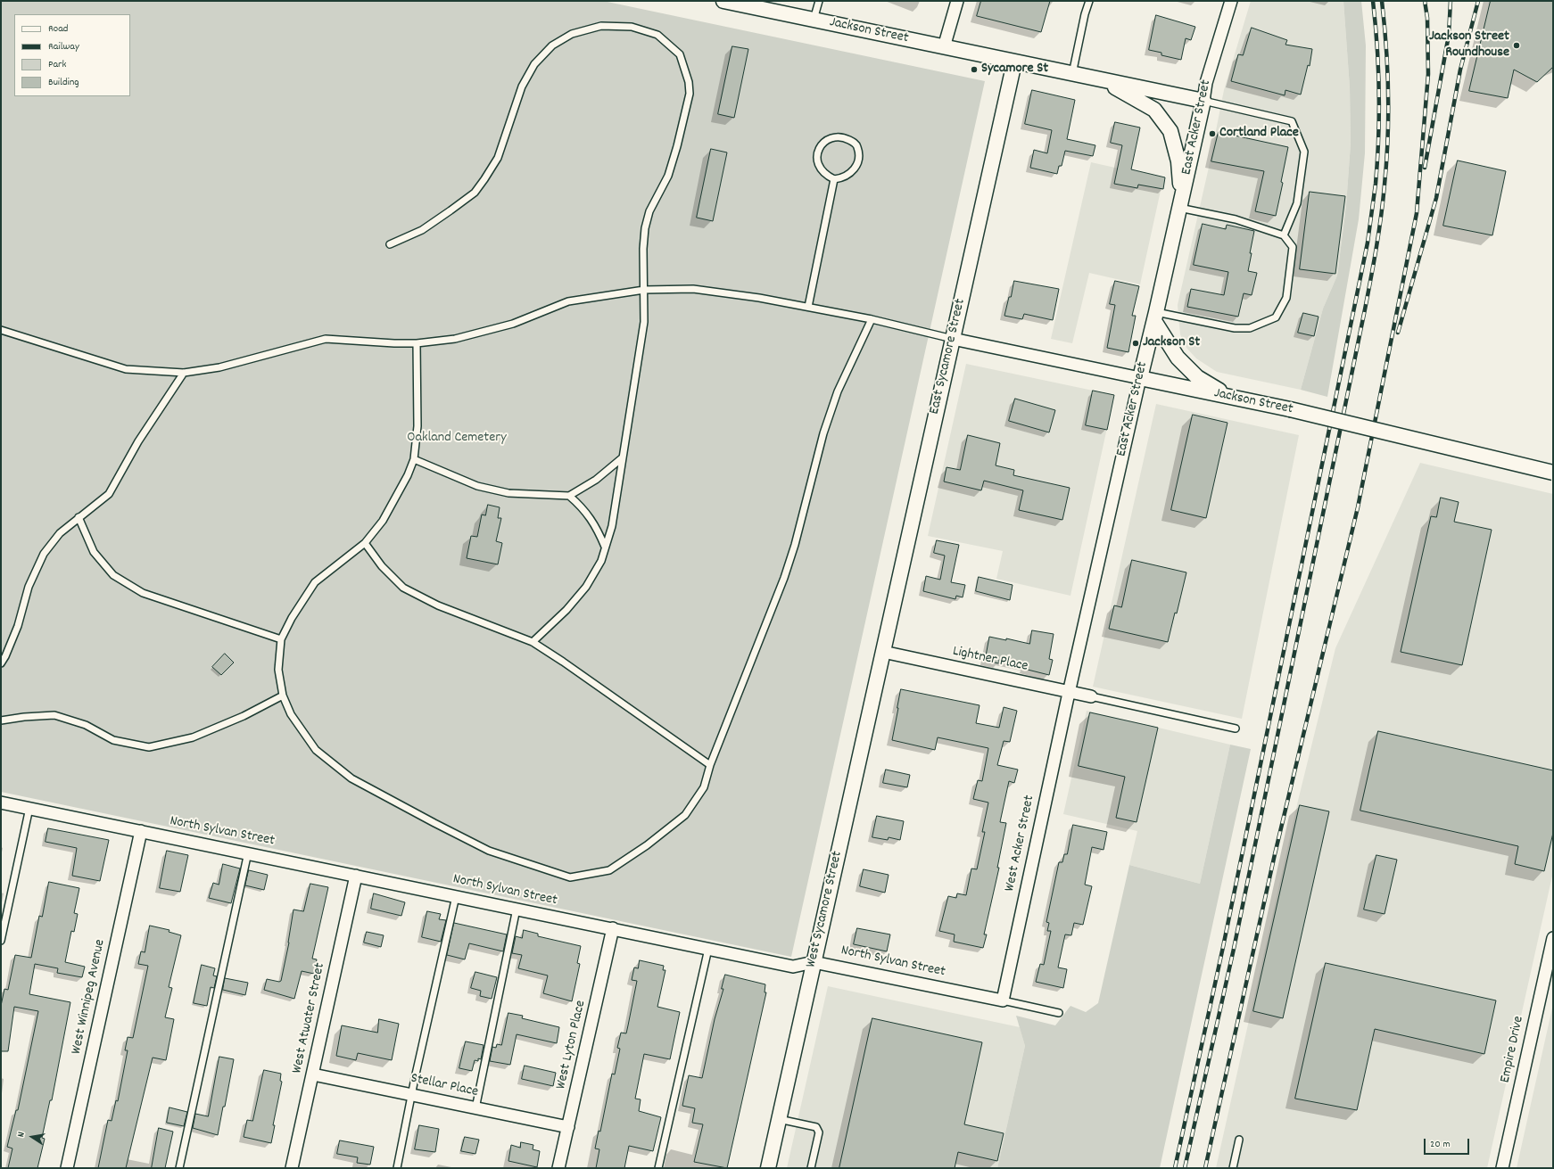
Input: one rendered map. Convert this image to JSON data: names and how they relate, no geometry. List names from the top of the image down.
{
  "streets": {
    "street": [
      "Jackson Street",
      "East Acker Street",
      "East Sycamore Street",
      "Lightner Place",
      "North Sylvan Street",
      "West Acker Street",
      "West Sycamore Street",
      "West Winnipeg Avenue",
      "West Atwater Street",
      "West Lyton Place",
      "Empire Drive",
      "Stellar Place"
    ]
  },
  "crossings": [
    ["Jackson Street", "East Acker Street"],
    ["Jackson Street", "East Sycamore Street"],
    ["East Acker Street", "Lightner Place"],
    ["East Acker Street", "West Acker Street"],
    ["East Sycamore Street", "Lightner Place"],
    ["East Sycamore Street", "West Sycamore Street"],
    ["Lightner Place", "West Acker Street"],
    ["Lightner Place", "West Sycamore Street"],
    ["North Sylvan Street", "West Acker Street"],
    ["North Sylvan Street", "West Sycamore Street"],
    ["North Sylvan Street", "West Winnipeg Avenue"],
    ["North Sylvan Street", "West Atwater Street"],
    ["North Sylvan Street", "West Lyton Place"],
    ["West Atwater Street", "Stellar Place"],
    ["West Lyton Place", "Stellar Place"]
  ],
  "parks": ["Oakland Cemetery"],
  "places": [
    "Jackson Street Roundhouse",
    "Sycamore St",
    "Cortland Place",
    "Jackson St"
  ],
  "legend": [
    "Road",
    "Railway",
    "Park",
    "Building"
  ],
  "scale_bar": "20 m",
  "north": "left"
}
